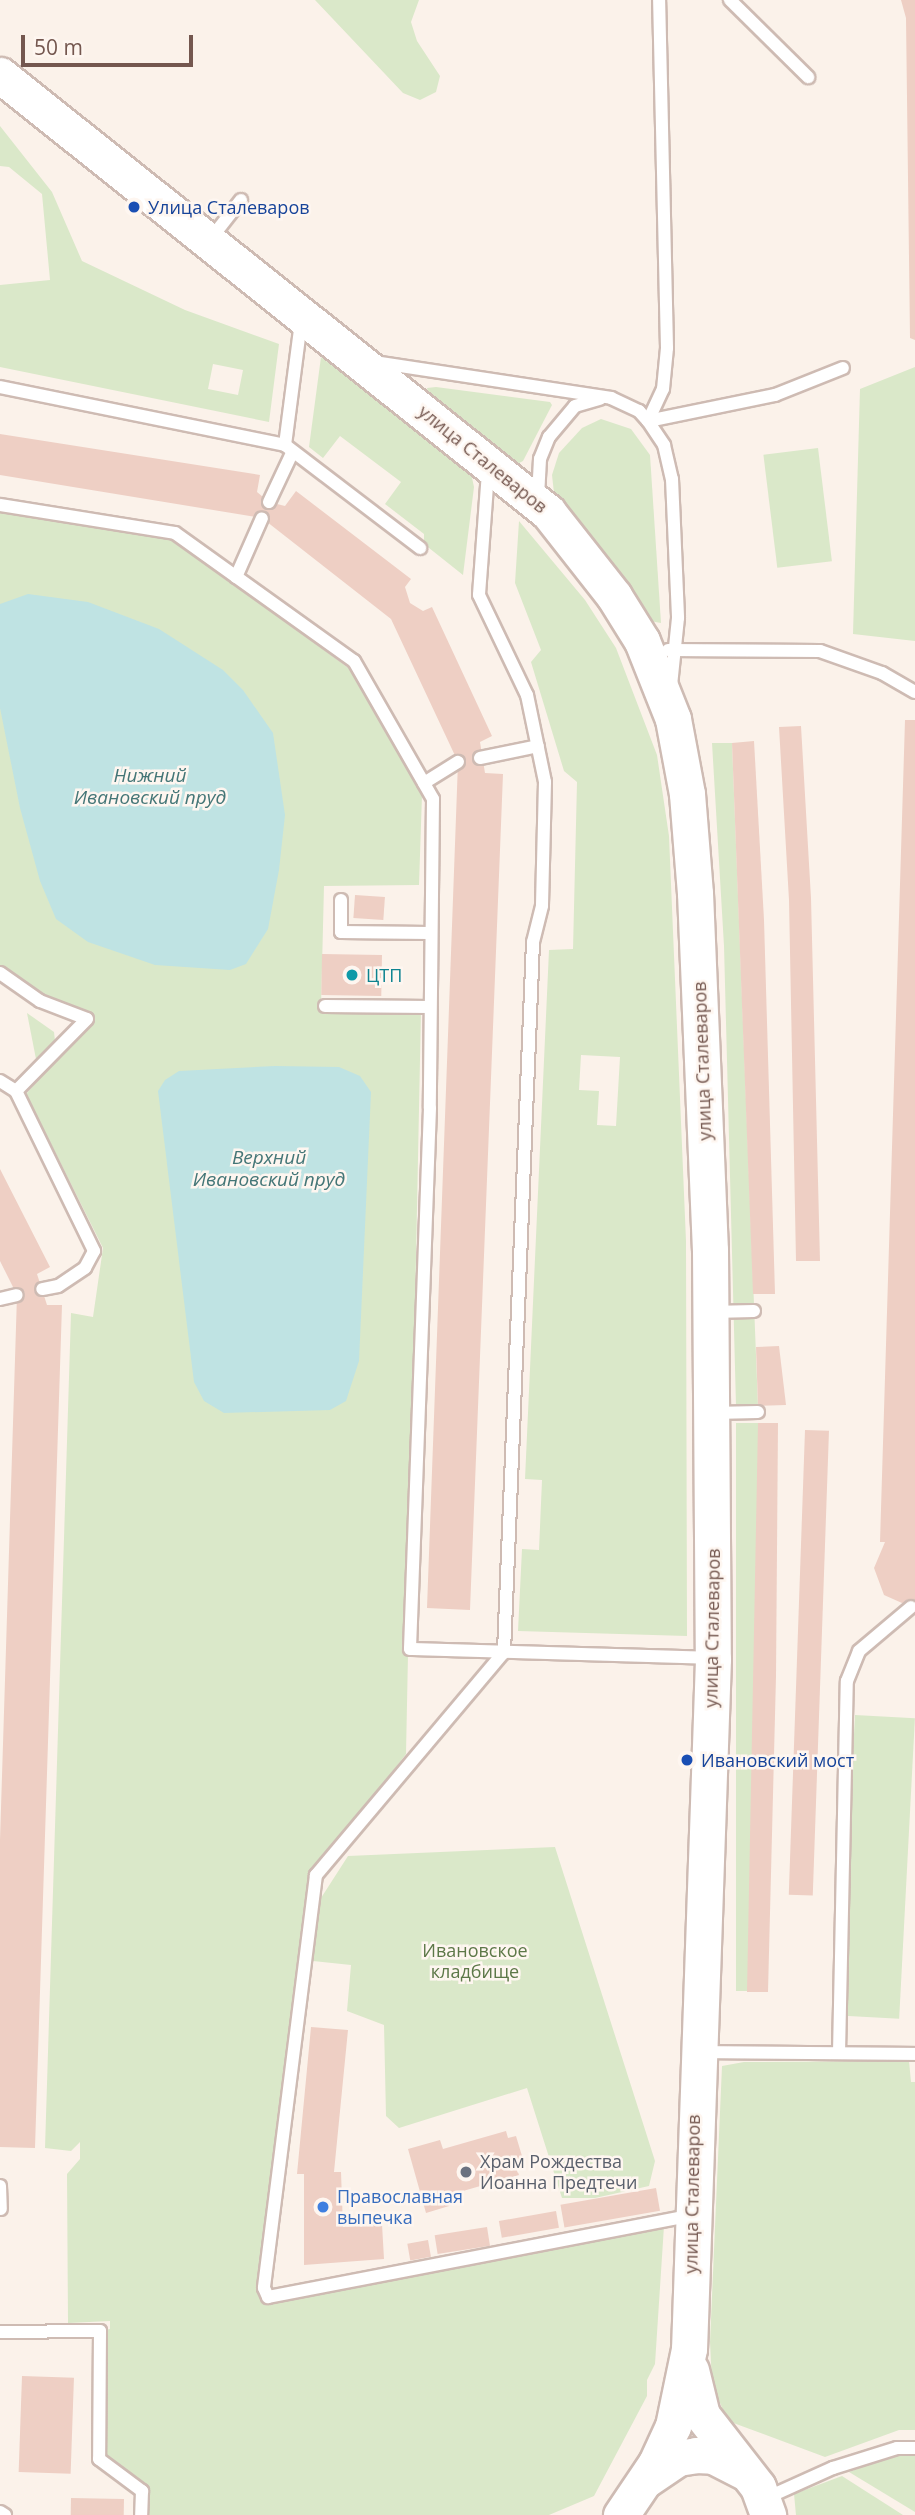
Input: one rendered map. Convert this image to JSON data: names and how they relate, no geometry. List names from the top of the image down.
{
  "streets": {
    "main road": ["улица Сталеваров"]
  },
  "water": ["Нижний Ивановский пруд", "Верхний Ивановский пруд"],
  "parks": ["Ивановское кладбище"],
  "places": [
    "Улица Сталеваров",
    "ЦТП",
    "Ивановский мост",
    "Храм Рождества Иоанна Предтечи",
    "Православная выпечка"
  ],
  "scale_bar": "50 m"
}
